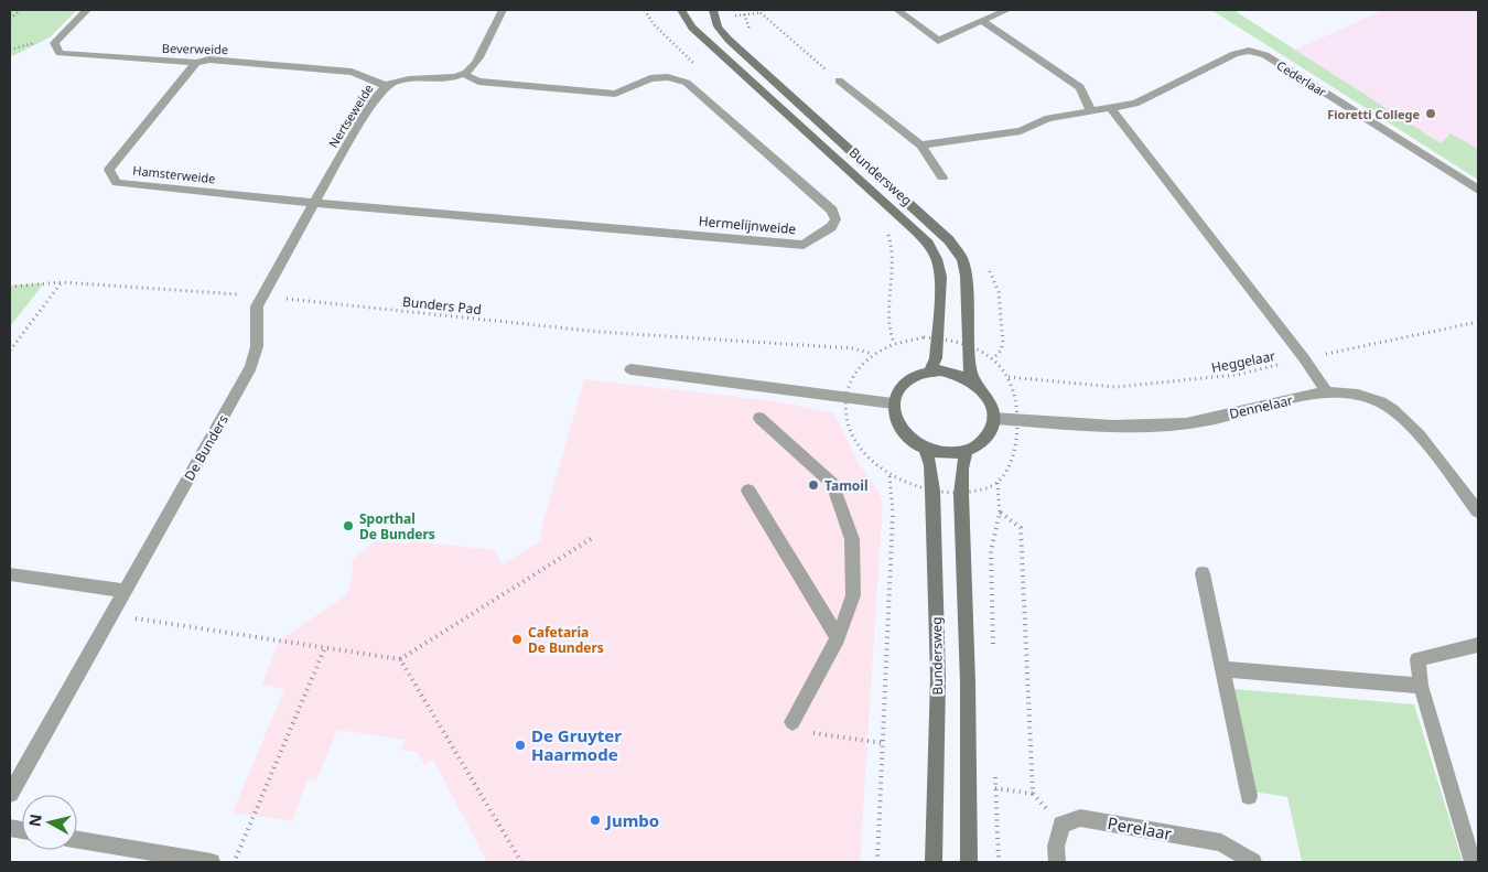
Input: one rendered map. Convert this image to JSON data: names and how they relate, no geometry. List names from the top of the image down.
{
  "streets": {
    "street": [
      "Beverweide",
      "Cederlaar",
      "Nertseweide",
      "Hamsterweide",
      "Bundersweg",
      "Hermelijnweide",
      "Dennelaar",
      "De Bunders",
      "Perelaar"
    ],
    "path": ["Bunders Pad", "Heggelaar"]
  },
  "crossings": [
    ["Beverweide", "Nertseweide"],
    ["Beverweide", "Hamsterweide"],
    ["Nertseweide", "Hamsterweide"],
    ["Nertseweide", "Hermelijnweide"],
    ["Nertseweide", "Bunders Pad"],
    ["Nertseweide", "De Bunders"],
    ["Hamsterweide", "Hermelijnweide"],
    ["Bundersweg", "Dennelaar"],
    ["Bunders Pad", "De Bunders"]
  ],
  "places": [
    "Fioretti College",
    "Tamoil",
    "Sporthal De Bunders",
    "Cafetaria De Bunders",
    "De Gruyter Haarmode",
    "Jumbo"
  ],
  "north": "left"
}
